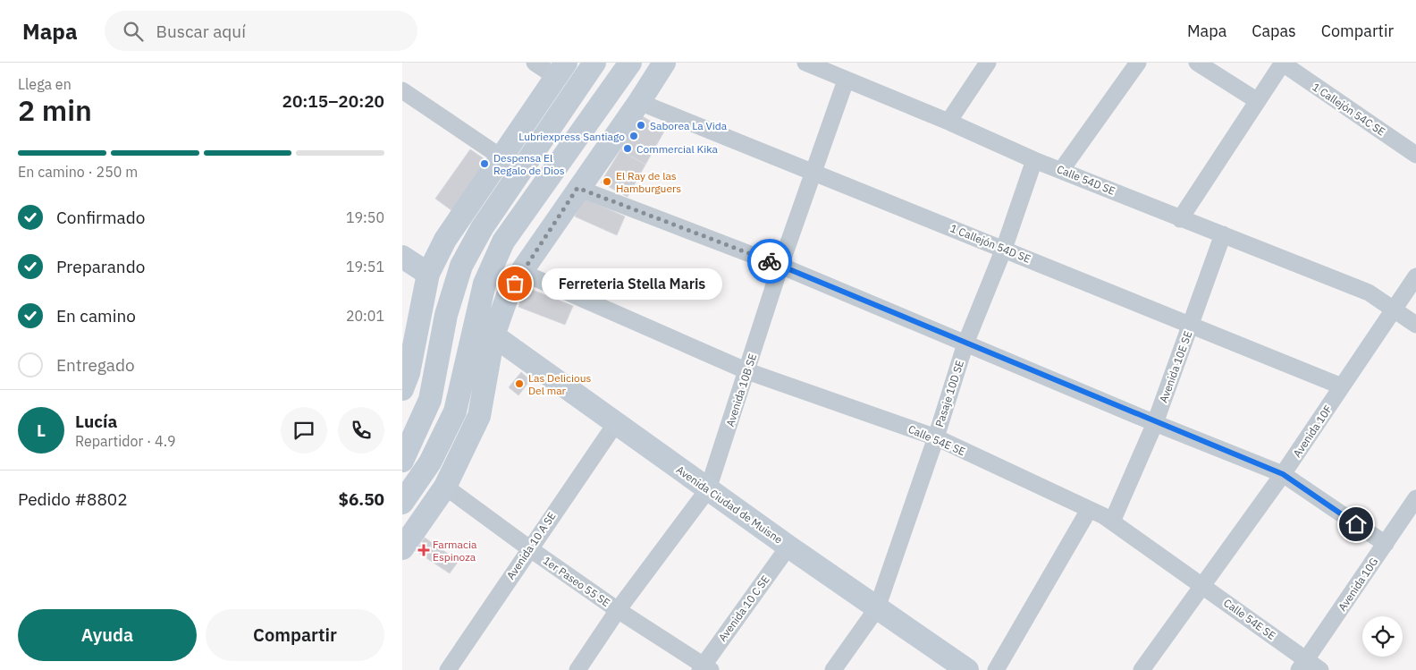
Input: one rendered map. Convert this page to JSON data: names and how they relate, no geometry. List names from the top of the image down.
{
  "streets": {
    "main road": ["Avenida Ciudad de Muisne"],
    "street": [
      "1 Callejón 54C SE",
      "Calle 54D SE",
      "1 Callejón 54D SE",
      "Avenida 10E SE",
      "Avenida 10B SE",
      "Pasaje 10D SE",
      "Avenida 10F",
      "Calle 54E SE",
      "Avenida 10 A SE",
      "1er Paseo 55 SE",
      "Avenida 10G",
      "Avenida 10 C SE"
    ]
  },
  "crossings": [
    ["Calle 54D SE", "Avenida 10E SE"],
    ["Calle 54D SE", "Avenida 10B SE"],
    ["Calle 54D SE", "Pasaje 10D SE"],
    ["Calle 54D SE", "Avenida 10F"],
    ["1 Callejón 54D SE", "Avenida 10E SE"],
    ["1 Callejón 54D SE", "Avenida 10B SE"],
    ["1 Callejón 54D SE", "Pasaje 10D SE"],
    ["1 Callejón 54D SE", "Avenida 10F"],
    ["Avenida 10E SE", "Calle 54E SE"],
    ["Avenida 10B SE", "Calle 54E SE"],
    ["Avenida 10B SE", "Avenida Ciudad de Muisne"],
    ["Avenida 10B SE", "1er Paseo 55 SE"],
    ["Pasaje 10D SE", "Calle 54E SE"],
    ["Pasaje 10D SE", "Avenida Ciudad de Muisne"],
    ["Avenida 10F", "Calle 54E SE"],
    ["Calle 54E SE", "Avenida 10G"],
    ["Avenida Ciudad de Muisne", "Avenida 10 A SE"],
    ["Avenida Ciudad de Muisne", "Avenida 10 C SE"],
    ["Avenida 10 A SE", "1er Paseo 55 SE"],
    ["1er Paseo 55 SE", "Avenida 10 C SE"]
  ],
  "places": {
    "other": [
      "Saborea La Vida",
      "Lubriexpress Santiago",
      "Commercial Kika",
      "Despensa El Regalo de Dios",
      "El Ray de las Hamburguers",
      "Ferreteria Stella Maris",
      "Las Delicious Del mar"
    ],
    "health": ["Farmacia Espinoza"]
  },
  "page": {
    "header": "Mapa",
    "search": "Buscar aquí",
    "nav": ["Mapa", "Capas", "Compartir"],
    "heading": ["2 min", "Llega en", "20:15–20:20"],
    "panel": [
      "Lucía",
      "Repartidor · 4.9",
      "Pedido #8802",
      "$6.50"
    ],
    "bar": "En camino · 250 m",
    "list": [
      ["Confirmado", "19:50"],
      ["Preparando", "19:51"],
      ["En camino", "20:01"],
      "Entregado"
    ],
    "bubble": "Ferreteria Stella Maris",
    "round": "L",
    "buttons": ["Ayuda", "Compartir"]
  }
}
